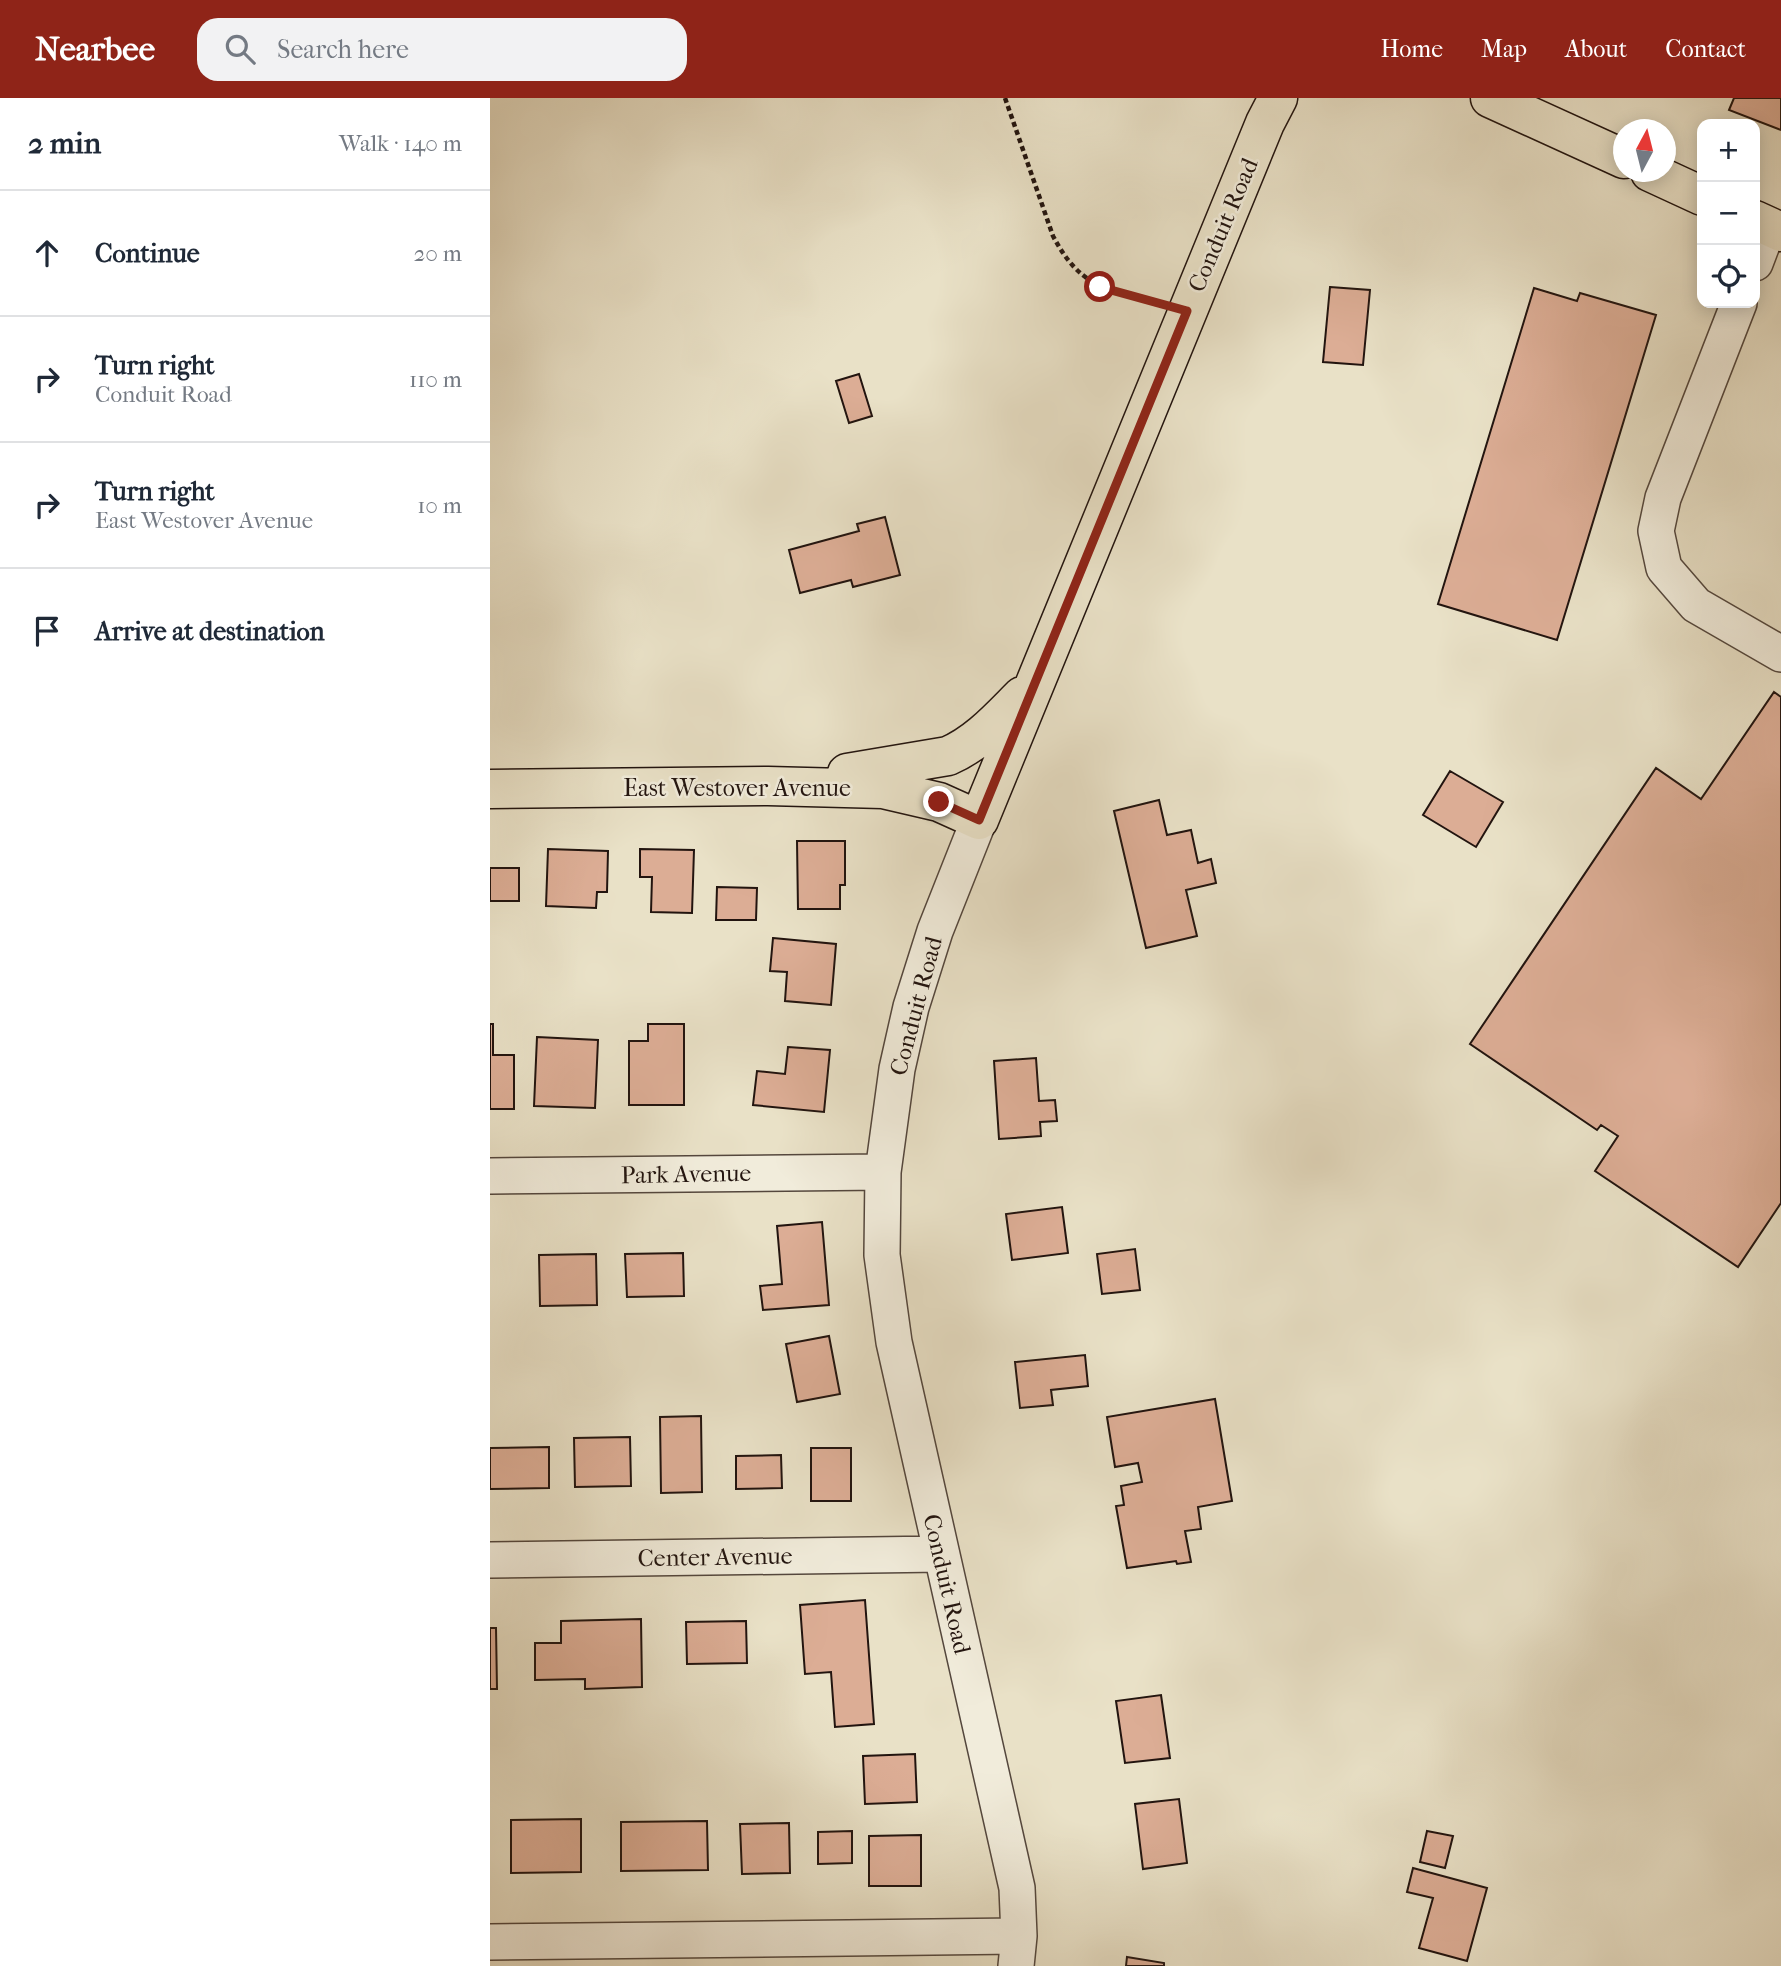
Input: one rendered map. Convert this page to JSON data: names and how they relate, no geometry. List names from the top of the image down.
{
  "streets": {
    "main road": ["Conduit Road", "East Westover Avenue"],
    "street": ["Park Avenue", "Center Avenue"]
  },
  "crossings": [
    ["Conduit Road", "East Westover Avenue"],
    ["Conduit Road", "Park Avenue"],
    ["Conduit Road", "Center Avenue"]
  ],
  "north": "top",
  "page": {
    "header": "Nearbee",
    "search": "Search here",
    "nav": [
      "Home",
      "Map",
      "About",
      "Contact"
    ],
    "heading": ["2 min", "Walk · 140 m"],
    "map_buttons": ["+", "−"],
    "list": [
      ["Continue", "20 m"],
      ["Turn right", "Conduit Road", "110 m"],
      ["Turn right", "East Westover Avenue", "10 m"],
      "Arrive at destination"
    ]
  }
}
